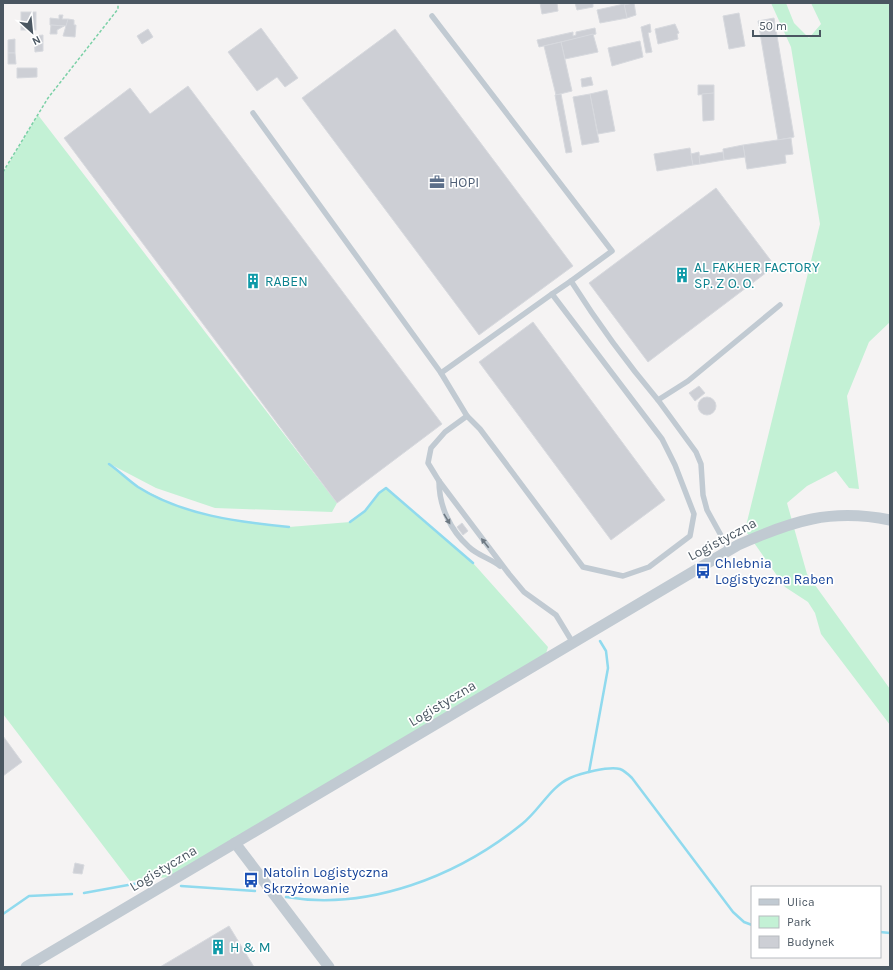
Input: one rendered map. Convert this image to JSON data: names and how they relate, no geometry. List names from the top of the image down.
{
  "streets": {
    "street": ["Logistyczna"]
  },
  "places": {
    "office": ["HOPI"],
    "building": ["AL FAKHER FACTORY SP. Z O. O.", "RABEN", "H & M"],
    "bus stop": ["Chlebnia Logistyczna Raben", "Natolin Logistyczna Skrzyżowanie"]
  },
  "legend": ["Ulica", "Park", "Budynek"],
  "scale_bar": "50 m",
  "north": "bottom right"
}
